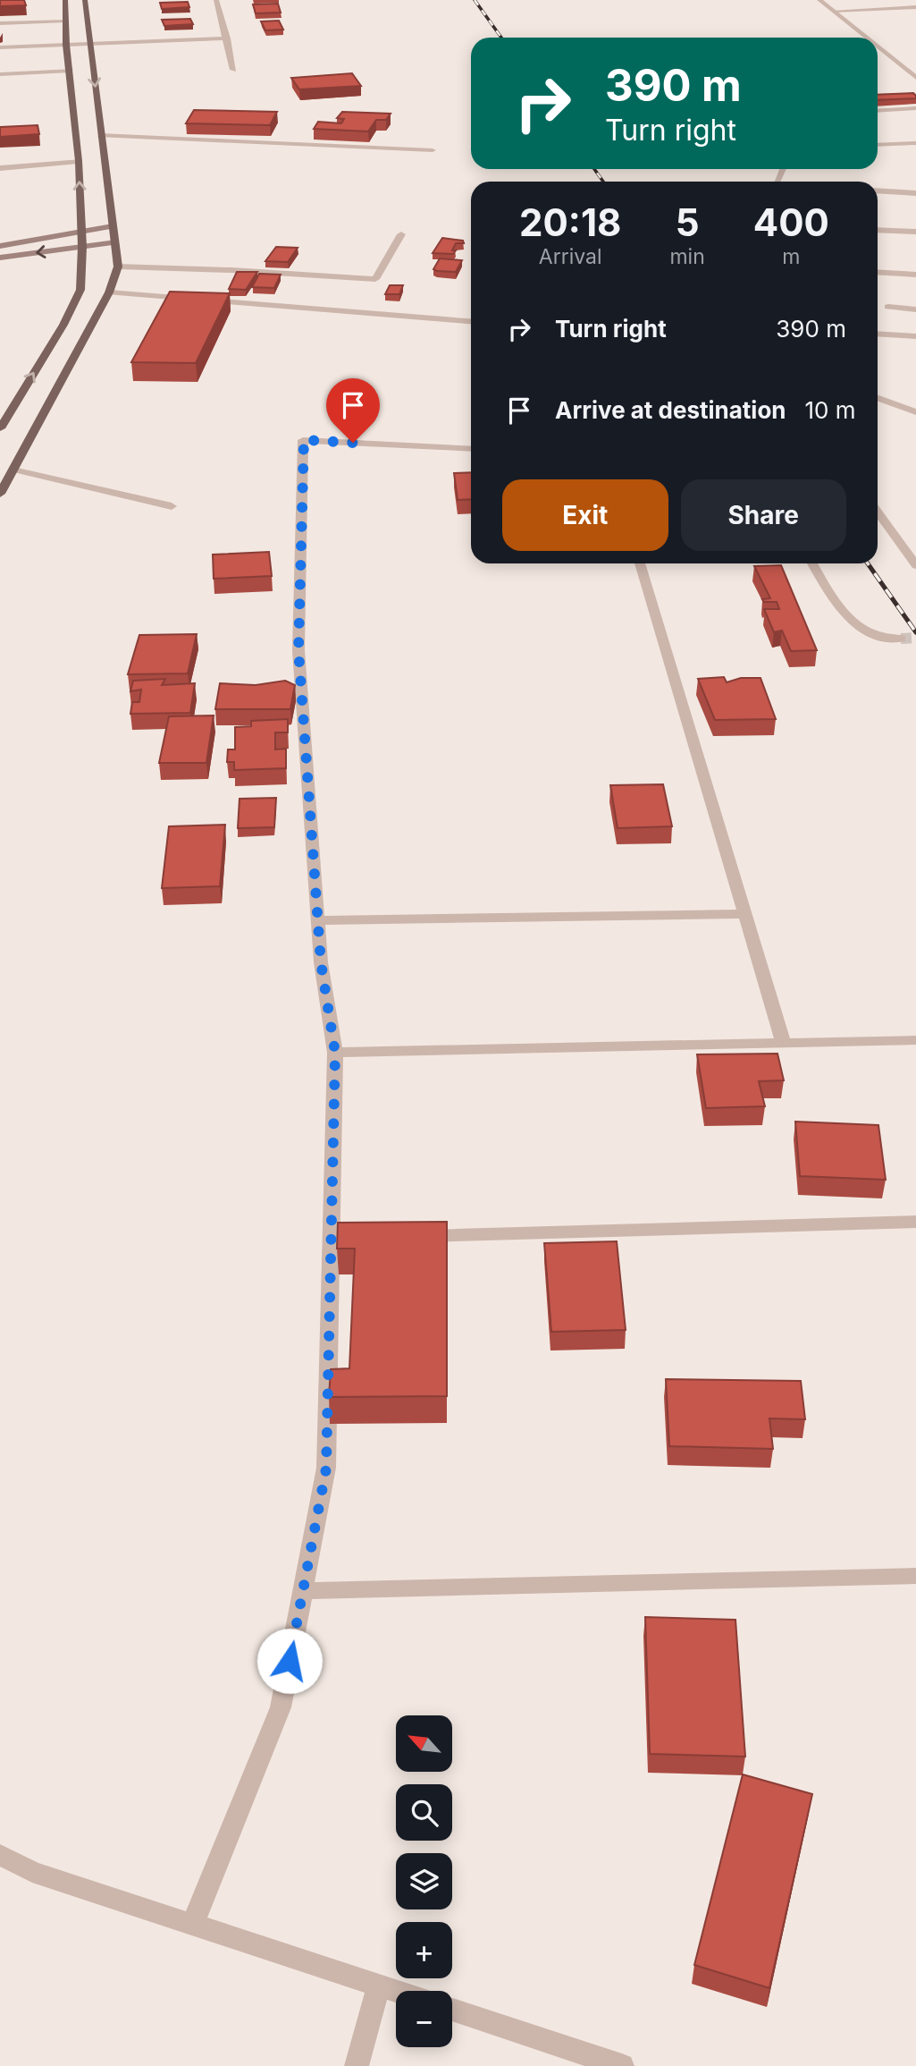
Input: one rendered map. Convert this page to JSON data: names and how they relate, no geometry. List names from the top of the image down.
{
  "north": "top left",
  "page": {
    "turn": ["390 m", "Turn right"],
    "eta": [
      "20:18",
      "Arrival",
      "5",
      "min",
      "400",
      "m"
    ],
    "list": [
      {
        "name": "Turn right",
        "value": "390 m"
      },
      {
        "name": "Arrive at destination",
        "value": "10 m"
      }
    ],
    "buttons": ["Exit", "Share"],
    "map_buttons": ["+", "−"]
  }
}
